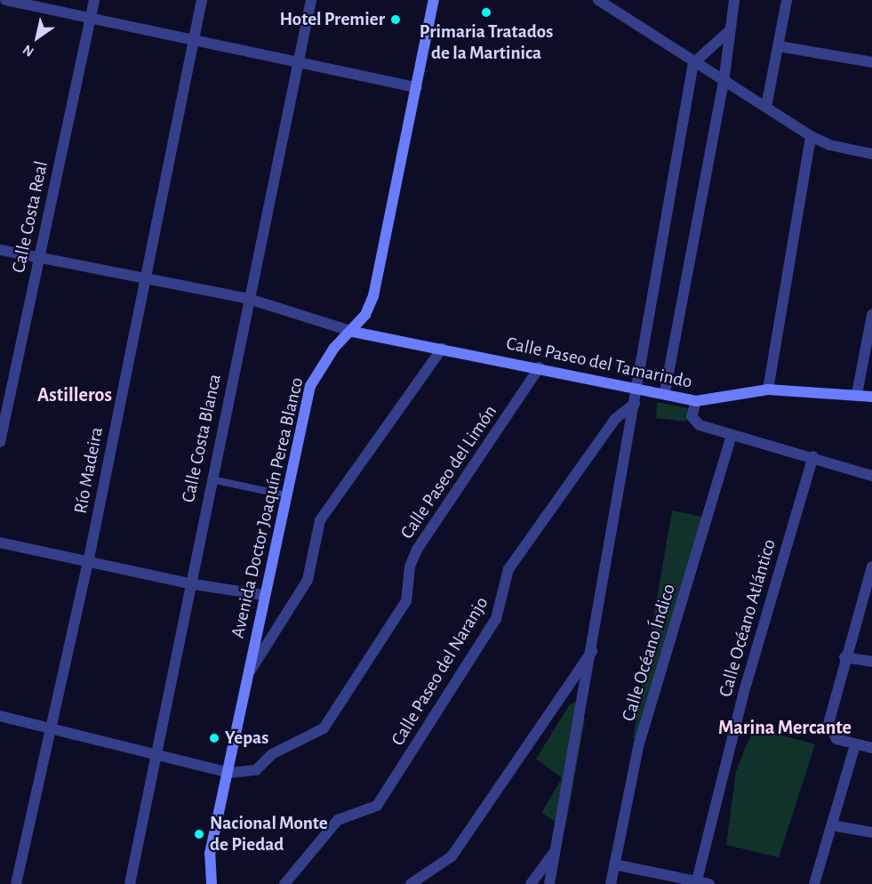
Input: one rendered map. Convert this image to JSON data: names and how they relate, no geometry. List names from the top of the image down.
{
  "streets": {
    "main road": ["Calle Paseo del Tamarindo", "Avenida Doctor Joaquín Perea Blanco"],
    "street": [
      "Calle Costa Real",
      "Calle Costa Blanca",
      "Río Madeira",
      "Calle Paseo del Limón",
      "Calle Océano Atlántico",
      "Calle Océano Índico",
      "Calle Paseo del Naranjo"
    ]
  },
  "crossings": [
    ["Calle Paseo del Tamarindo", "Calle Paseo del Limón"],
    ["Calle Paseo del Tamarindo", "Avenida Doctor Joaquín Perea Blanco"],
    ["Calle Paseo del Limón", "Avenida Doctor Joaquín Perea Blanco"]
  ],
  "districts": ["Astilleros", "Marina Mercante"],
  "places": [
    "Primaria Tratados de la Martinica",
    "Hotel Premier",
    "Yepas",
    "Nacional Monte de Piedad"
  ],
  "north": "bottom left"
}
